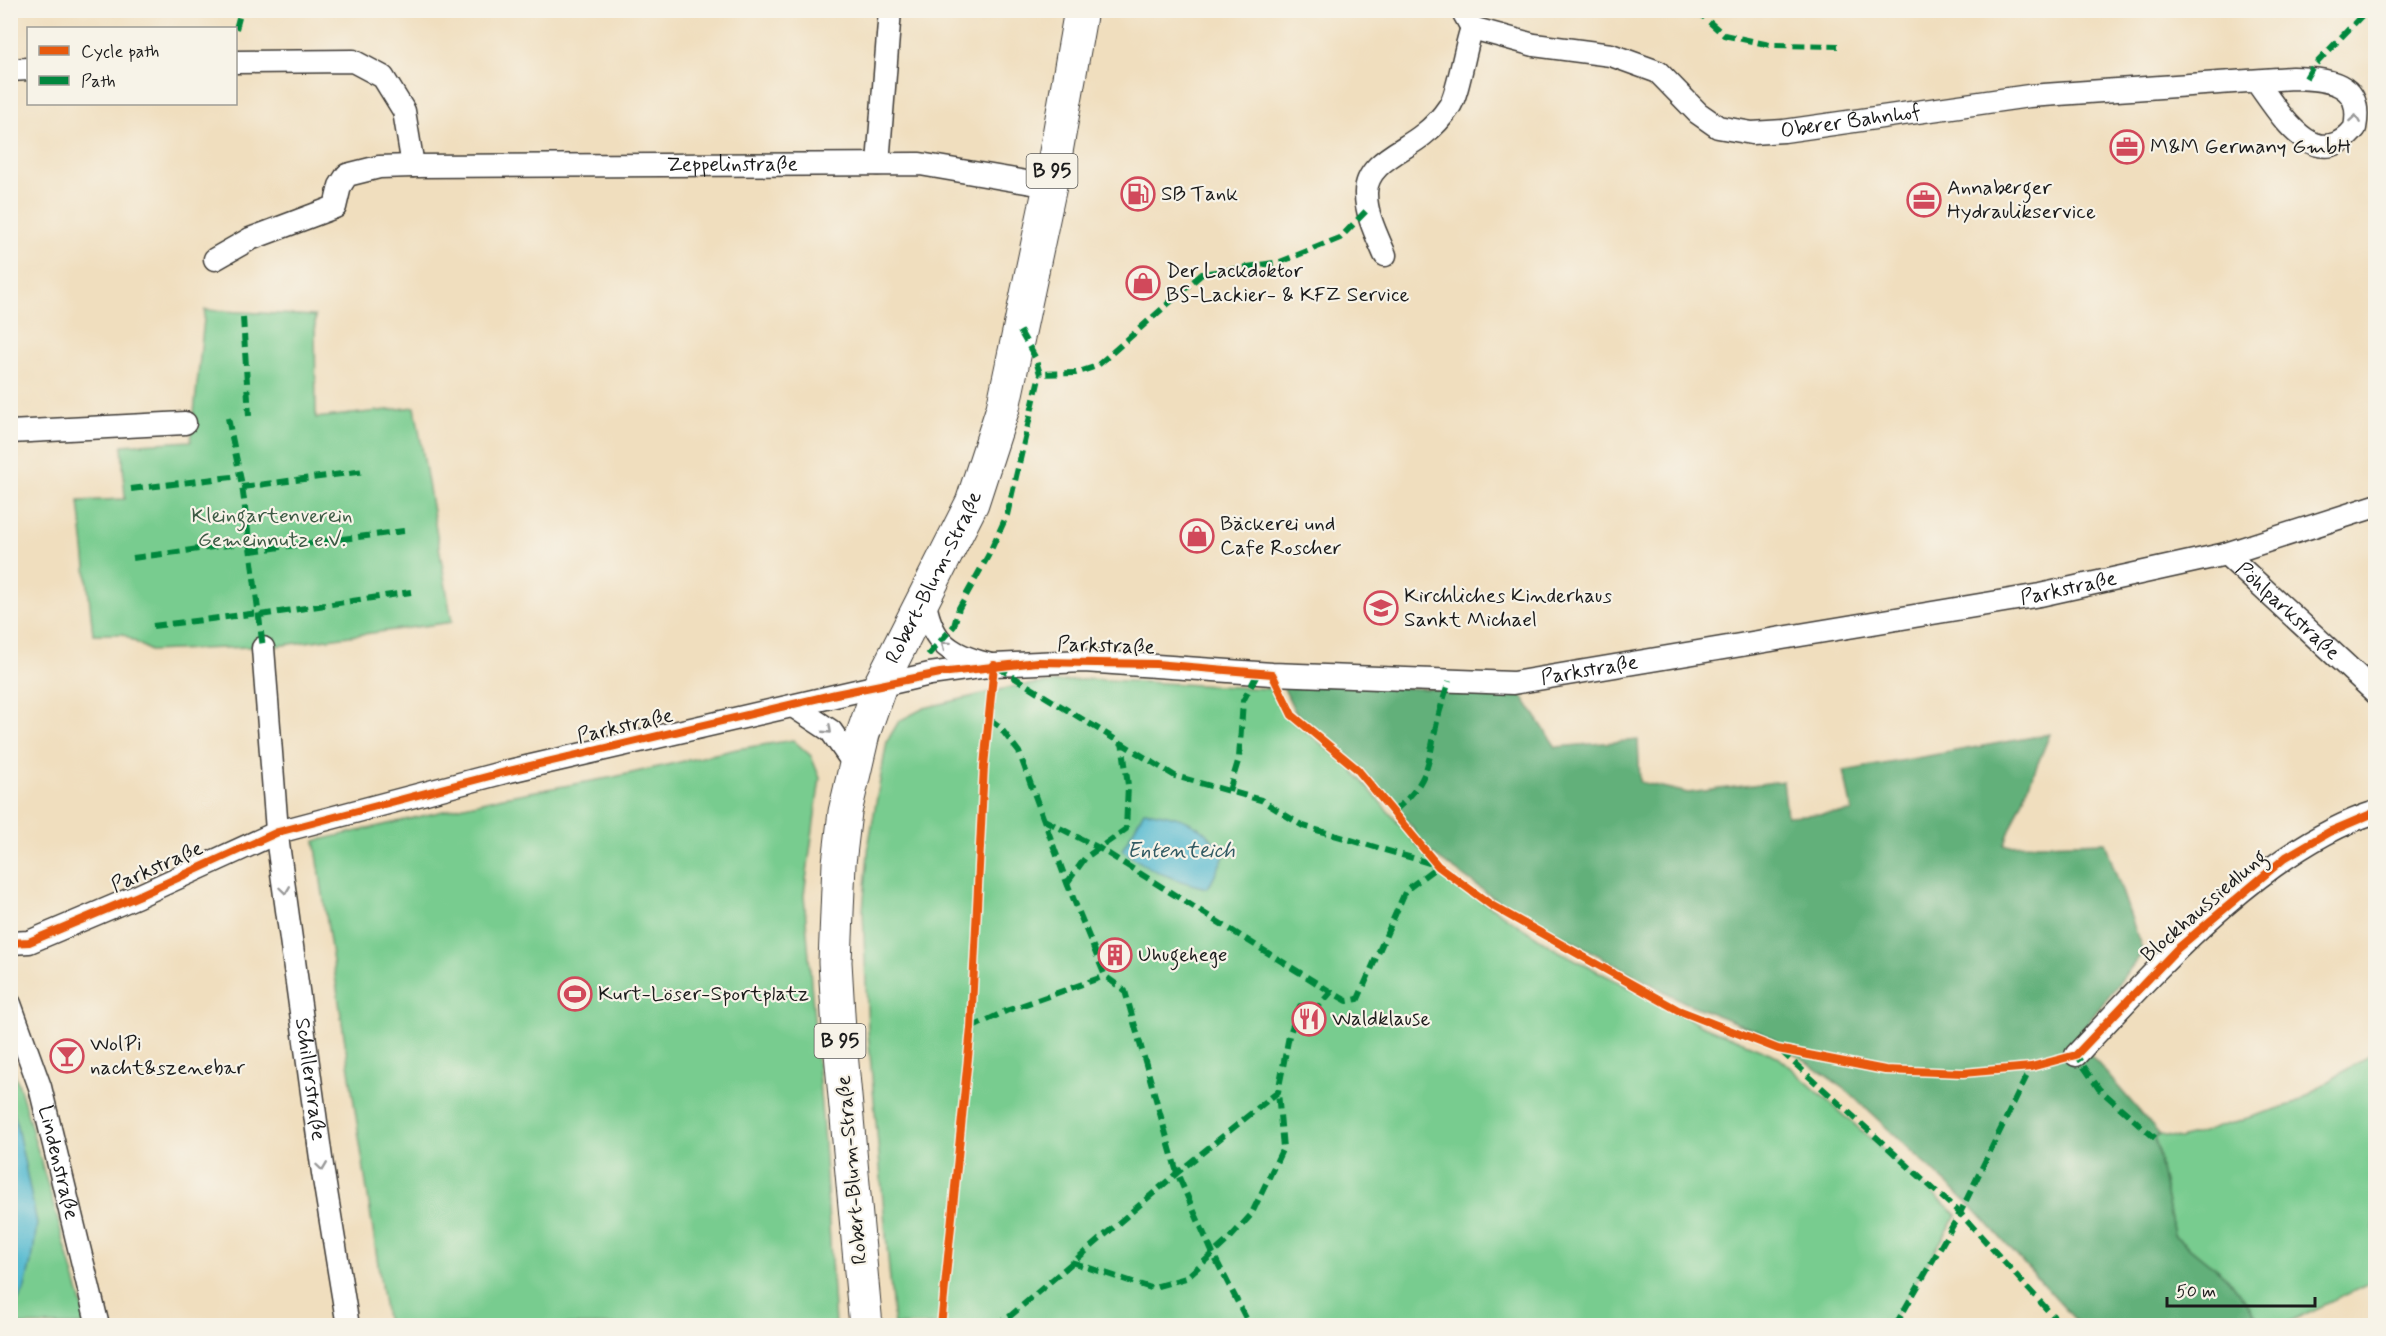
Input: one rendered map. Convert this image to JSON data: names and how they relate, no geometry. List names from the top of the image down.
{
  "streets": {
    "main road": ["B 95", "Robert-Blum-Straße"],
    "street": [
      "Oberer Bahnhof",
      "Zeppelinstraße",
      "Parkstraße",
      "Pöhlparkstraße",
      "Blockhaussiedlung",
      "Schillerstraße",
      "Lindenstraße"
    ]
  },
  "crossings": [
    ["Zeppelinstraße", "Robert-Blum-Straße"],
    ["Robert-Blum-Straße", "Parkstraße"],
    ["Parkstraße", "Pöhlparkstraße"],
    ["Parkstraße", "Schillerstraße"]
  ],
  "one_way": ["Schillerstraße"],
  "water": ["Ententeich"],
  "parks": ["Kleingartenverein Gemeinnutz e.V."],
  "places": {
    "office": ["M&M Germany GmbH", "Annaberger Hydraulikservice"],
    "fuel station": ["SB Tank"],
    "shop": ["Der Lackdoktor BS-Lackier- & KFZ Service", "Bäckerei und Cafe Roscher"],
    "school or university": ["Kirchliches Kinderhaus Sankt Michael"],
    "building": ["Uhugehege"],
    "sports": ["Kurt-Löser-Sportplatz"],
    "restaurant": ["Waldklause"],
    "bar": ["WolPi nacht&szenebar"]
  },
  "legend": ["Cycle path", "Path"],
  "scale_bar": "50 m"
}
